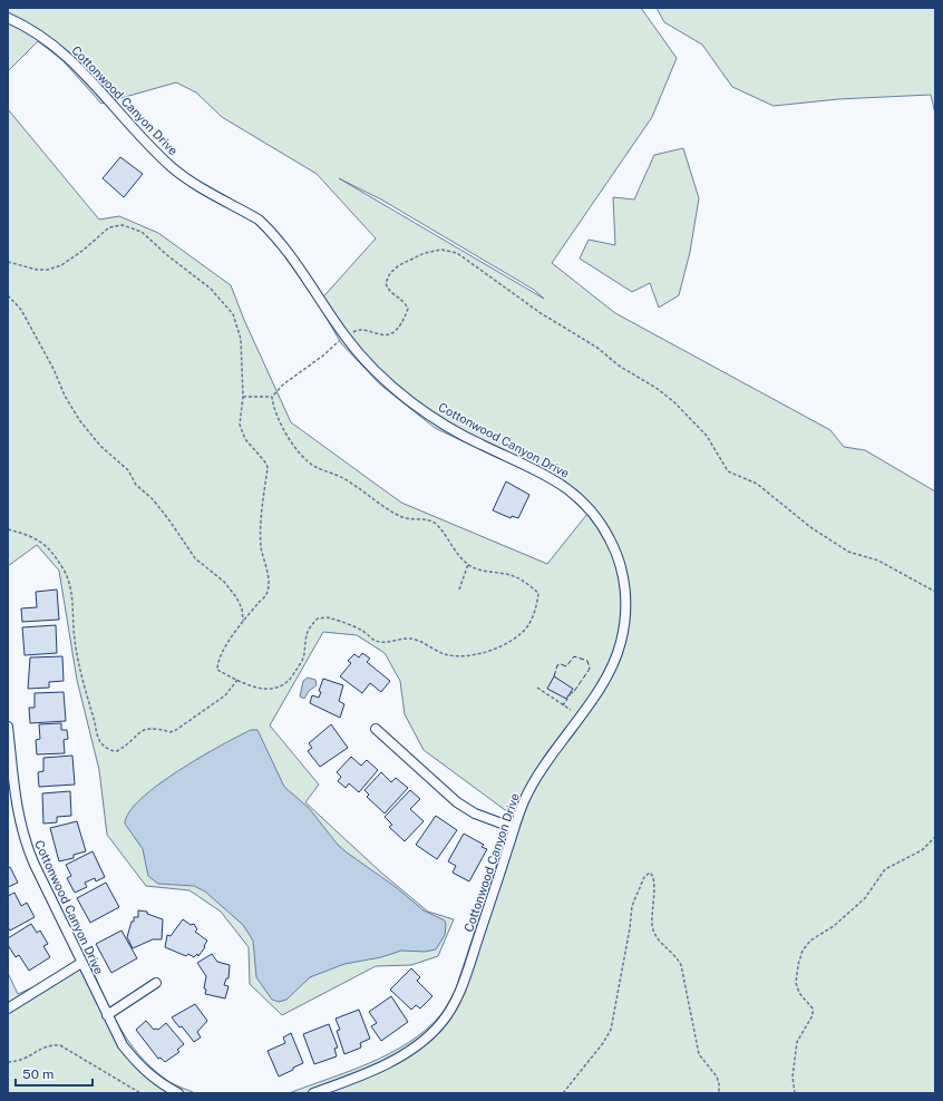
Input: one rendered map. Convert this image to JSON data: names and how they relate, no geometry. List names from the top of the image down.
{
  "streets": {
    "street": ["Cottonwood Canyon Drive"]
  },
  "scale_bar": "50 m"
}
